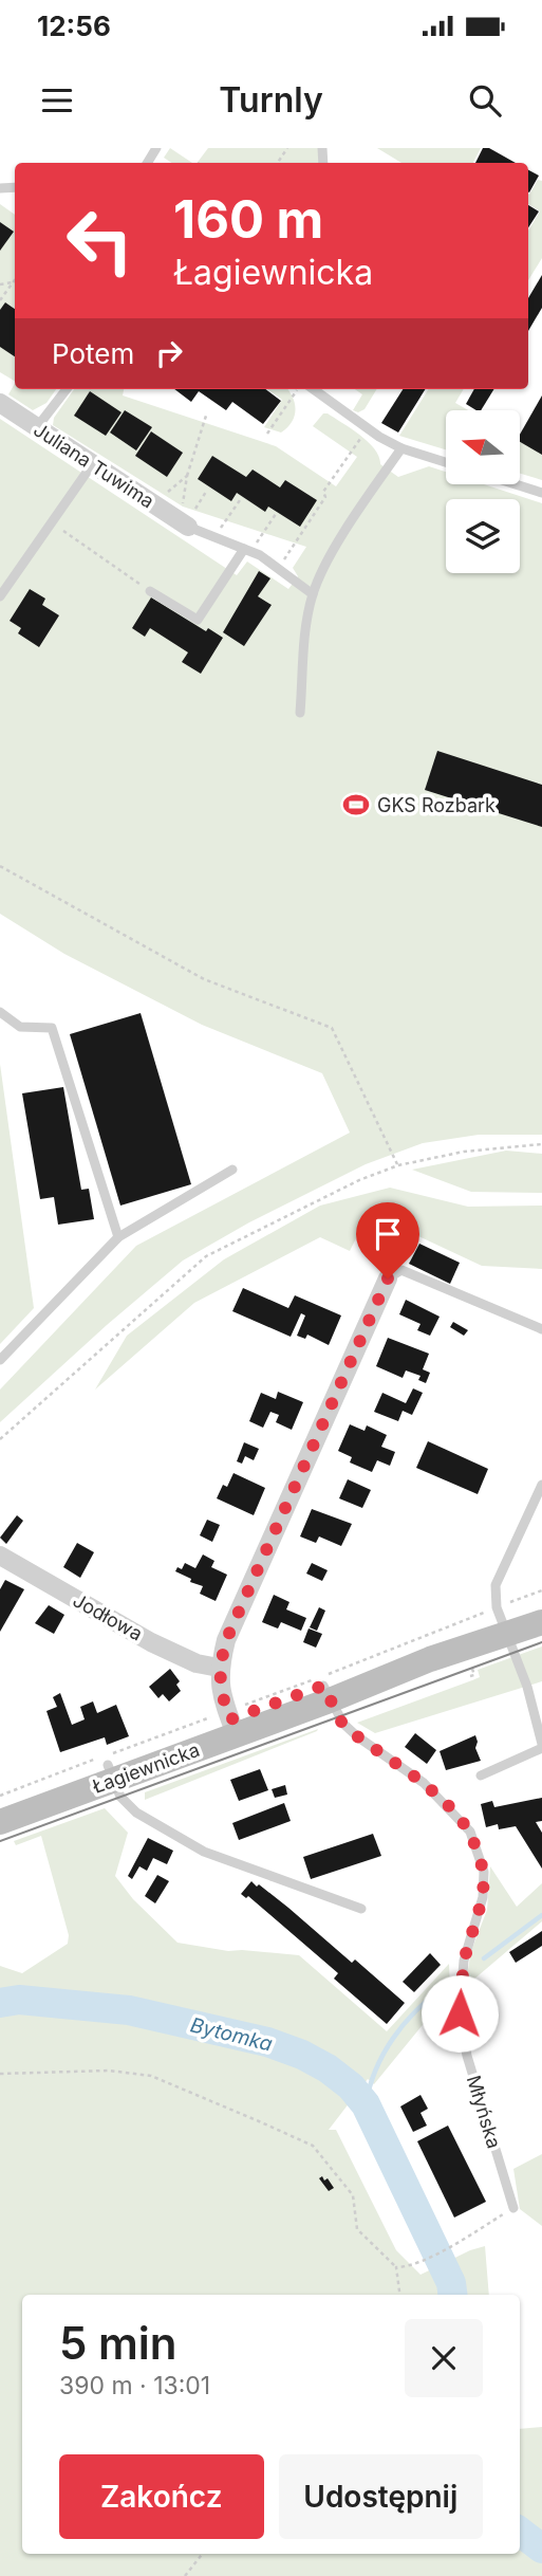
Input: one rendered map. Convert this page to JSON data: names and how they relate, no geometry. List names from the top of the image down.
{
  "streets": {
    "main road": ["Łagiewnicka"],
    "street": ["Juliana Tuwima", "Jodłowa"],
    "lane": ["Młyńska"]
  },
  "crossings": [
    ["Łagiewnicka", "Młyńska"]
  ],
  "water": ["Bytomka"],
  "places": {
    "sports": ["GKS Rozbark"]
  },
  "north": "left",
  "page": {
    "status": "12:56",
    "header": "Turnly",
    "turn": ["160 m", "Łagiewnicka"],
    "then": "Potem",
    "heading": ["5 min", "390 m · 13:01"],
    "buttons": ["Zakończ", "Udostępnij"]
  }
}
